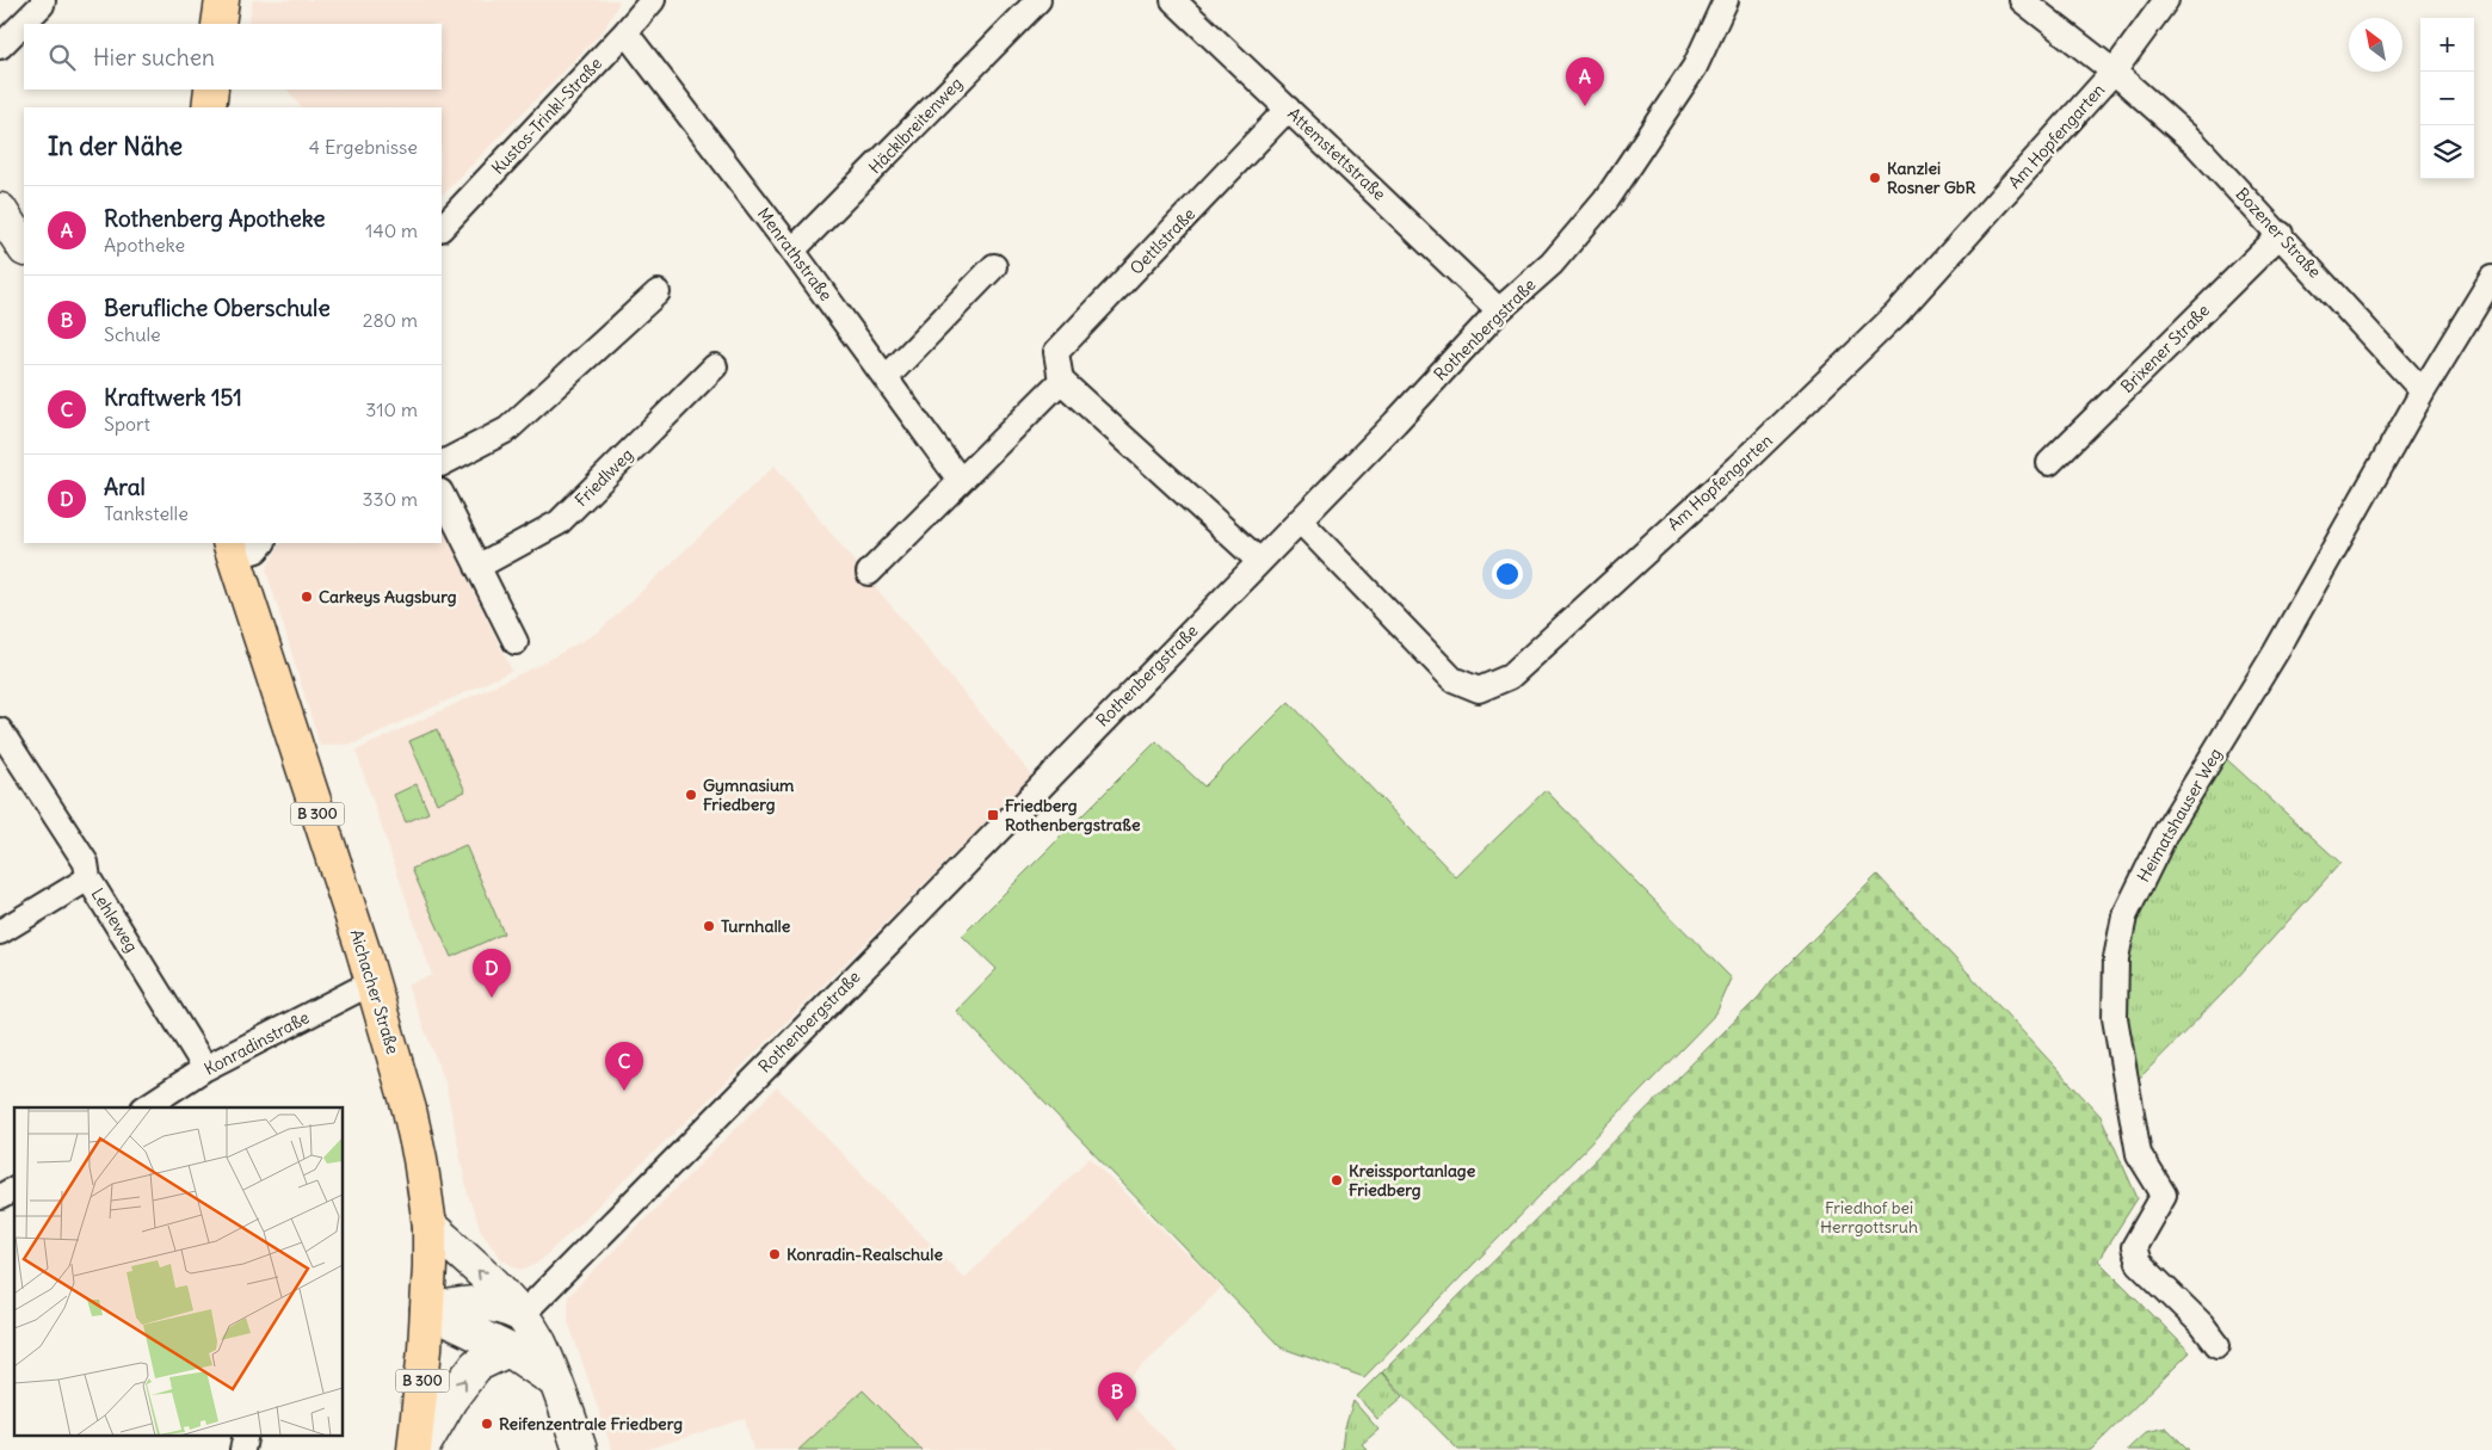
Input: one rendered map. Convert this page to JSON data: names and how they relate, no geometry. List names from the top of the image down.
{
  "streets": {
    "main road": ["B 300", "Aichacher Straße"],
    "street": [
      "Kustos-Trinkl-Straße",
      "Häcklbreitenweg",
      "Am Hopfengarten",
      "Attemstettstraße",
      "Bozener Straße",
      "Oettlstraße",
      "Menrathstraße",
      "Rothenbergstraße",
      "Brixener Straße",
      "Friedlweg",
      "Heimatshauser Weg",
      "Lehleweg",
      "Konradinstraße"
    ]
  },
  "crossings": [
    ["Kustos-Trinkl-Straße", "Menrathstraße"],
    ["Häcklbreitenweg", "Menrathstraße"],
    ["Am Hopfengarten", "Bozener Straße"],
    ["Am Hopfengarten", "Rothenbergstraße"],
    ["Attemstettstraße", "Oettlstraße"],
    ["Attemstettstraße", "Rothenbergstraße"],
    ["Bozener Straße", "Brixener Straße"],
    ["Bozener Straße", "Heimatshauser Weg"],
    ["B 300", "Aichacher Straße"],
    ["Lehleweg", "Konradinstraße"],
    ["Aichacher Straße", "Konradinstraße"]
  ],
  "parks": ["Friedhof bei Herrgottsruh"],
  "places": {
    "other": [
      "Kanzlei Rosner GbR",
      "Carkeys Augsburg",
      "Gymnasium Friedberg",
      "Turnhalle",
      "Kreissportanlage Friedberg",
      "Konradin-Realschule",
      "Reifenzentrale Friedberg"
    ],
    "transit": ["Friedberg Rothenbergstraße"]
  },
  "north": "top left",
  "page": {
    "map_buttons": ["+", "−"],
    "search": "Hier suchen",
    "pins": [
      "A",
      "D",
      "C",
      "B"
    ],
    "heading": ["In der Nähe", "4 Ergebnisse"],
    "list": [
      {
        "mark": "A",
        "name": "Rothenberg Apotheke",
        "note": "Apotheke",
        "value": "140 m"
      },
      {
        "mark": "B",
        "name": "Berufliche Oberschule",
        "note": "Schule",
        "value": "280 m"
      },
      {
        "mark": "C",
        "name": "Kraftwerk 151",
        "note": "Sport",
        "value": "310 m"
      },
      {
        "mark": "D",
        "name": "Aral",
        "note": "Tankstelle",
        "value": "330 m"
      }
    ]
  }
}
